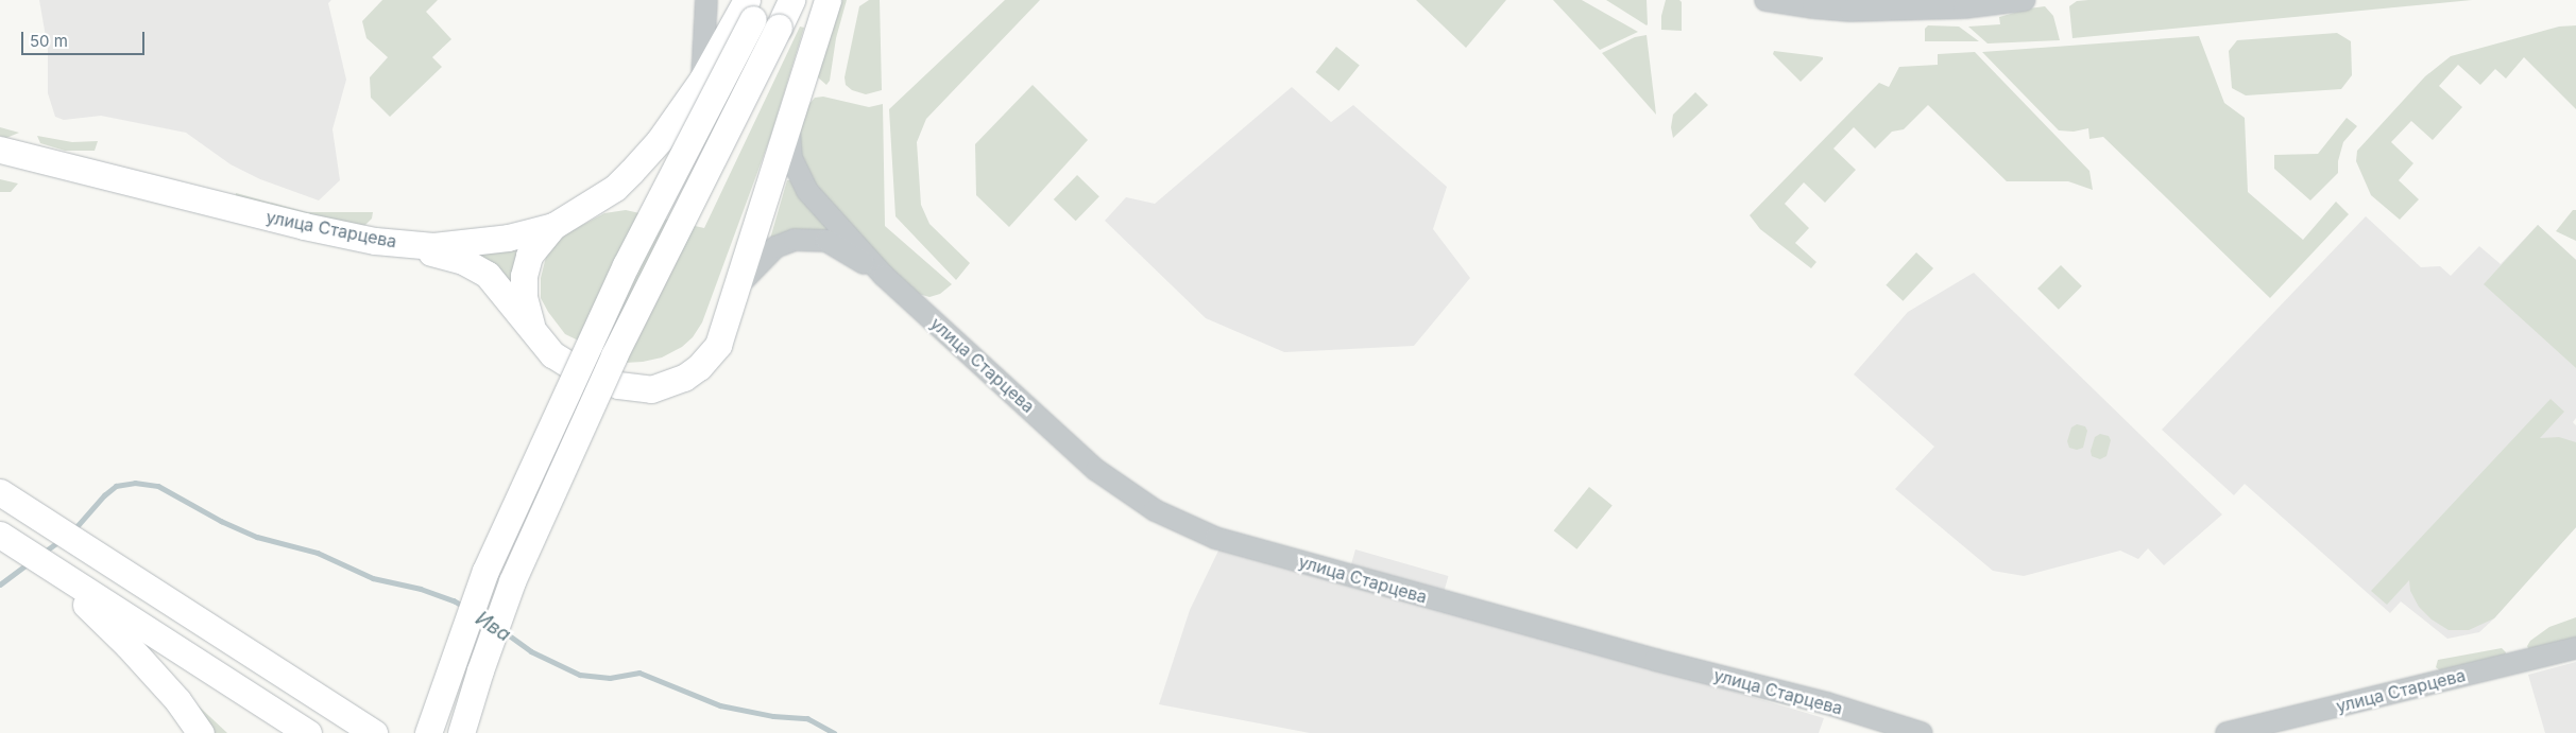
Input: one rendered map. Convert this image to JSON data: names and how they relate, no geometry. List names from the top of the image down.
{
  "streets": {
    "main road": ["улица Старцева"]
  },
  "water": ["Ива"],
  "scale_bar": "50 m"
}
